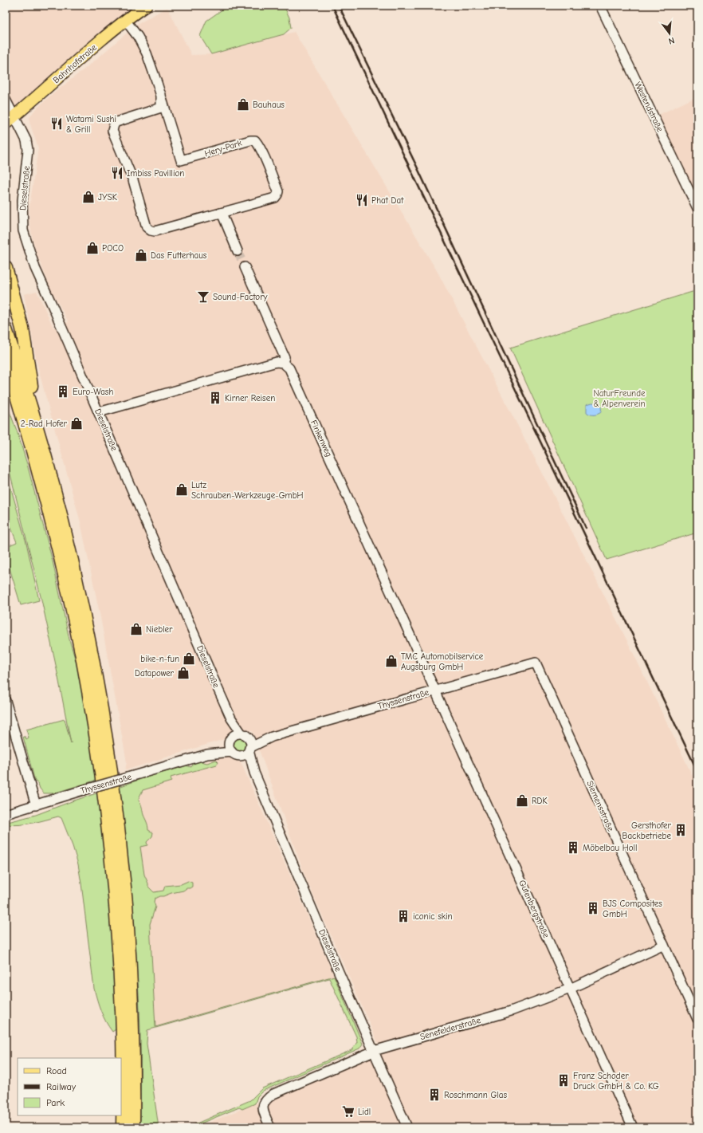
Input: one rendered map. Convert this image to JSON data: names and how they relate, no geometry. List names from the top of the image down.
{
  "streets": {
    "main road": ["Bahnhofstraße"],
    "street": [
      "Westendstraße",
      "Hery-Park",
      "Dieselstraße",
      "Finkenweg",
      "Thyssenstraße",
      "Siemensstraße",
      "Gutenbergstraße",
      "Senefelderstraße"
    ]
  },
  "crossings": [
    ["Bahnhofstraße", "Hery-Park"],
    ["Bahnhofstraße", "Dieselstraße"],
    ["Dieselstraße", "Thyssenstraße"],
    ["Dieselstraße", "Senefelderstraße"],
    ["Finkenweg", "Thyssenstraße"],
    ["Finkenweg", "Gutenbergstraße"],
    ["Thyssenstraße", "Siemensstraße"],
    ["Thyssenstraße", "Gutenbergstraße"],
    ["Siemensstraße", "Senefelderstraße"],
    ["Gutenbergstraße", "Senefelderstraße"]
  ],
  "parks": ["NaturFreunde & Alpenverein"],
  "places": {
    "shop": [
      "Bauhaus",
      "JYSK",
      "POCO",
      "Das Futterhaus",
      "2-Rad Hofer",
      "Lutz Schrauben-Werkzeuge-GmbH",
      "Niebler",
      "bike-n-fun",
      "TMC Automobilservice Augsburg GmbH",
      "Datapower",
      "RDK"
    ],
    "restaurant": ["Watami Sushi & Grill", "Imbiss Pavillion", "Phat Dat"],
    "bar": ["Sound-Factory"],
    "building": [
      "Euro-Wash",
      "Kirner Reisen",
      "Gersthofer Backbetriebe",
      "Möbelbau Holl",
      "BJS Composites GmbH",
      "iconic skin",
      "Franz Schoder Druck GmbH & Co. KG",
      "Roschmann Glas"
    ],
    "supermarket": ["Lidl"]
  },
  "legend": ["Road", "Railway", "Park"],
  "north": "bottom"
}
